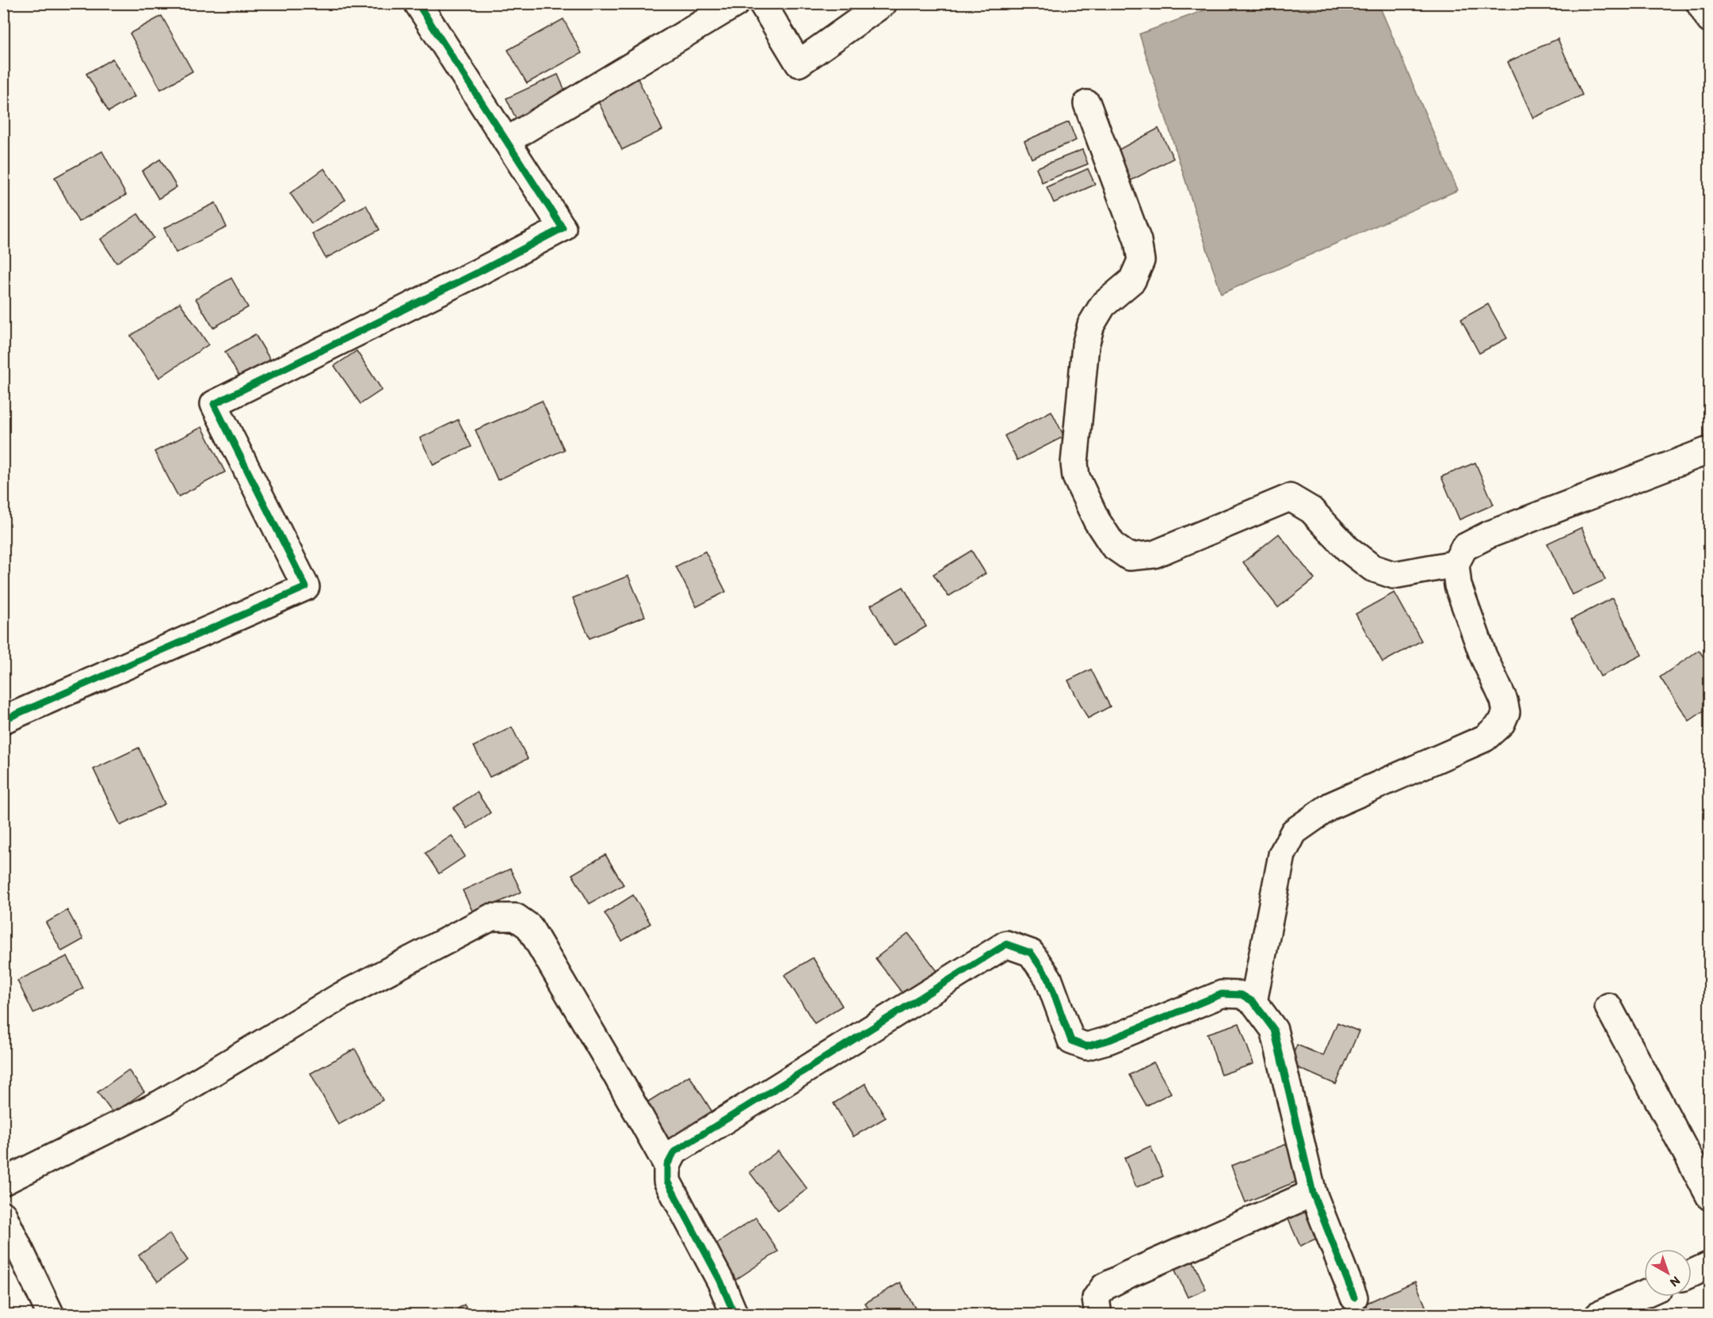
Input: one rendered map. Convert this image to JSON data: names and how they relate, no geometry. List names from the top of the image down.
{
  "north": "bottom right"
}
